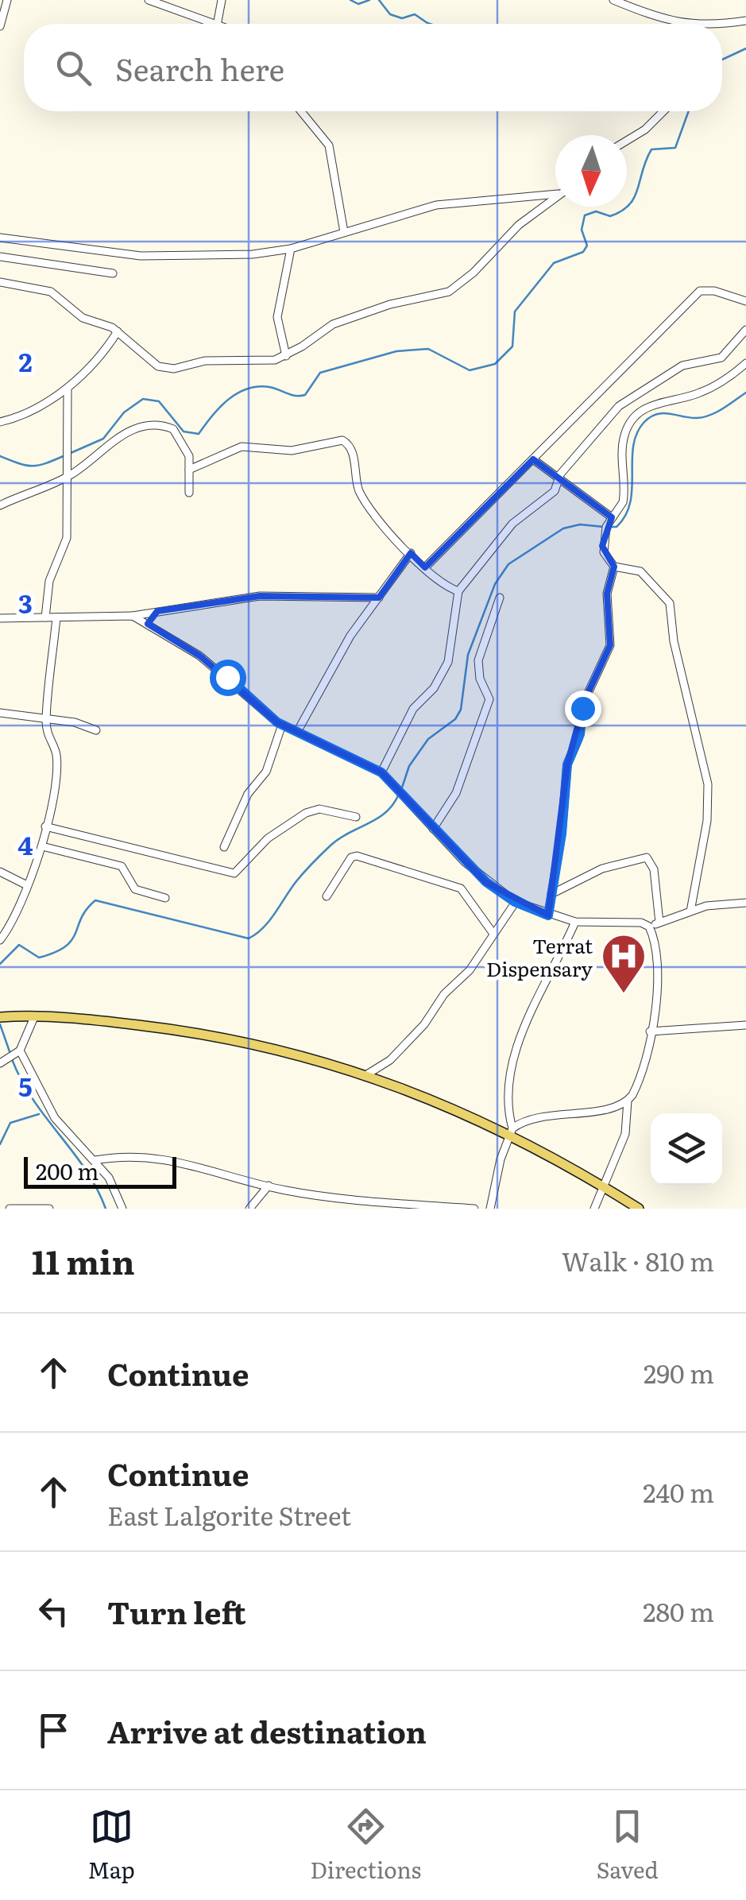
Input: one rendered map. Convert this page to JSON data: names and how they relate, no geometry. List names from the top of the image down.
{
  "places": {
    "hospital": ["Terrat Dispensary"]
  },
  "scale_bar": "200 m",
  "north": "bottom",
  "page": {
    "search": "Search here",
    "scale": "200 m",
    "heading": ["11 min", "Walk · 810 m"],
    "list": [
      ["Continue", "290 m"],
      ["Continue", "East Lalgorite Street", "240 m"],
      ["Turn left", "280 m"],
      "Arrive at destination"
    ],
    "nav": ["Map", "Directions", "Saved"]
  },
  "grid": {
    "rows": [
      "2",
      "3",
      "4",
      "5"
    ]
  }
}
